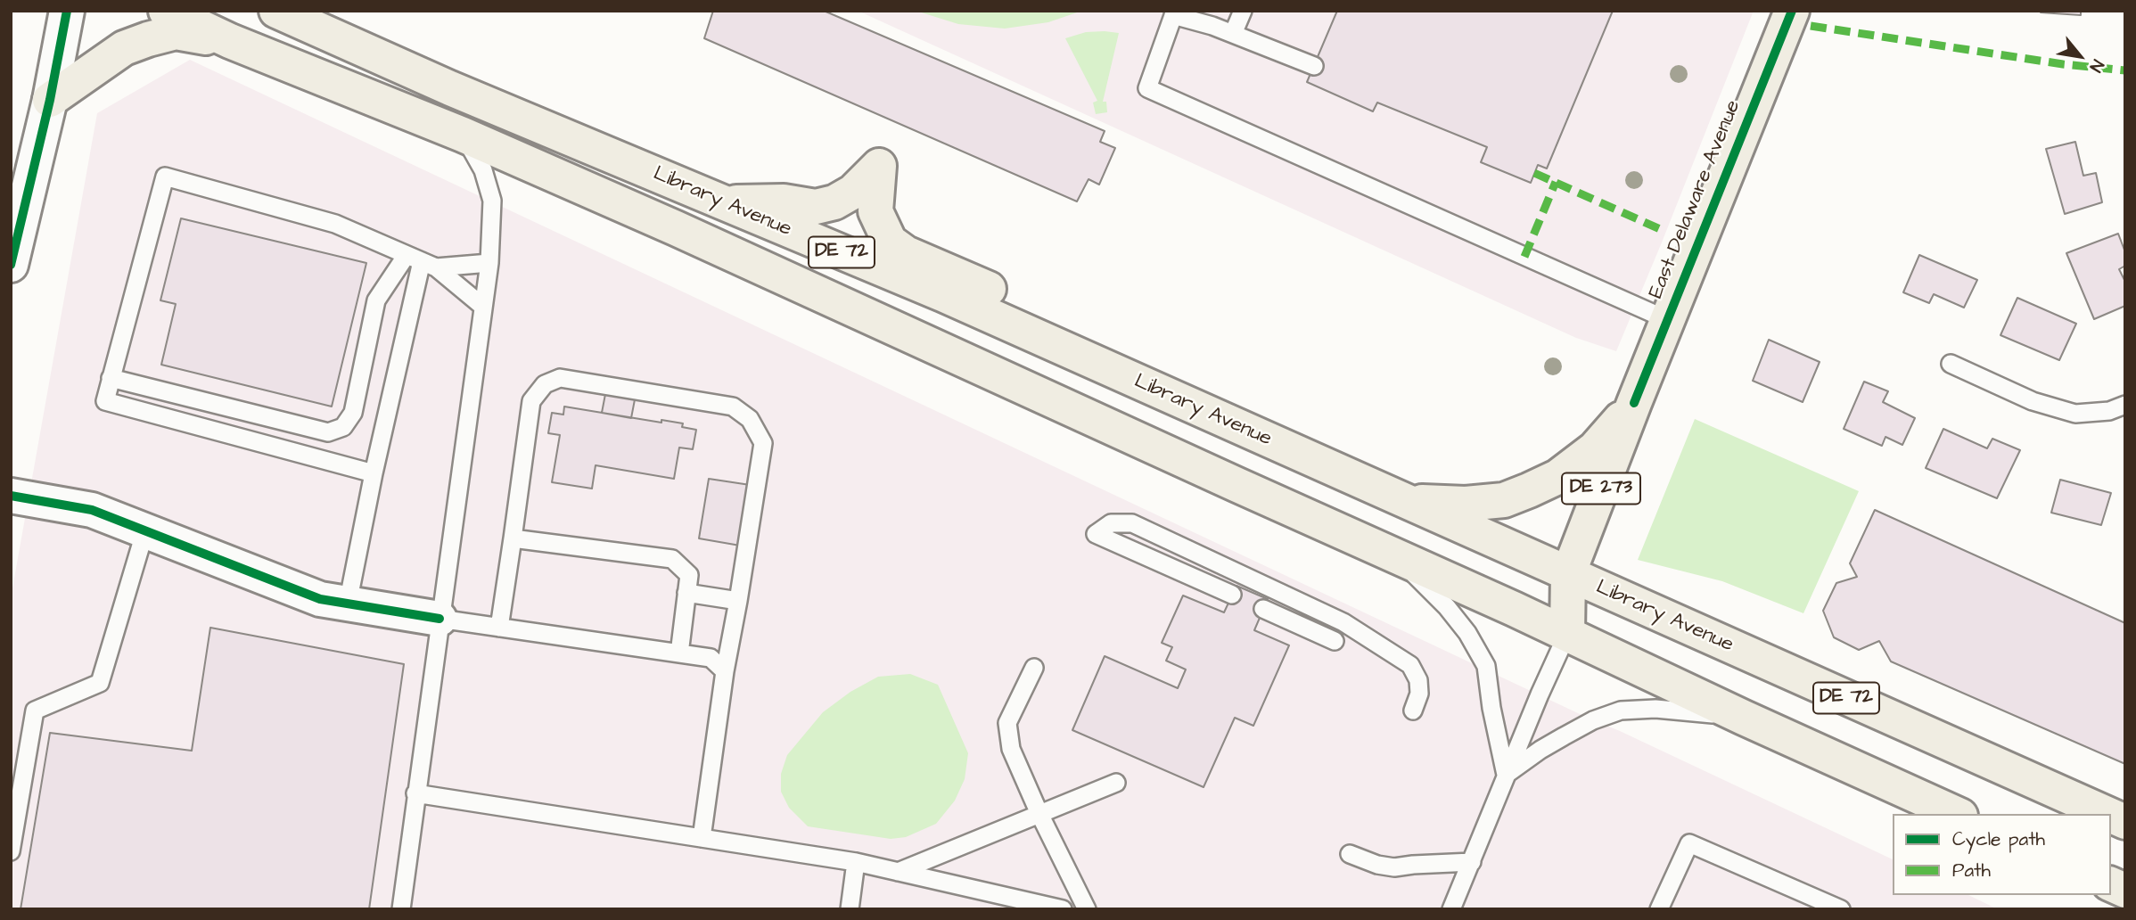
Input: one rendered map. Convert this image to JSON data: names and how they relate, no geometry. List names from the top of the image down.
{
  "streets": {
    "main road": [
      "East Delaware Avenue",
      "Library Avenue",
      "DE 72",
      "DE 273"
    ]
  },
  "crossings": [
    ["East Delaware Avenue", "Library Avenue"]
  ],
  "legend": ["Cycle path", "Path"],
  "north": "bottom right"
}
